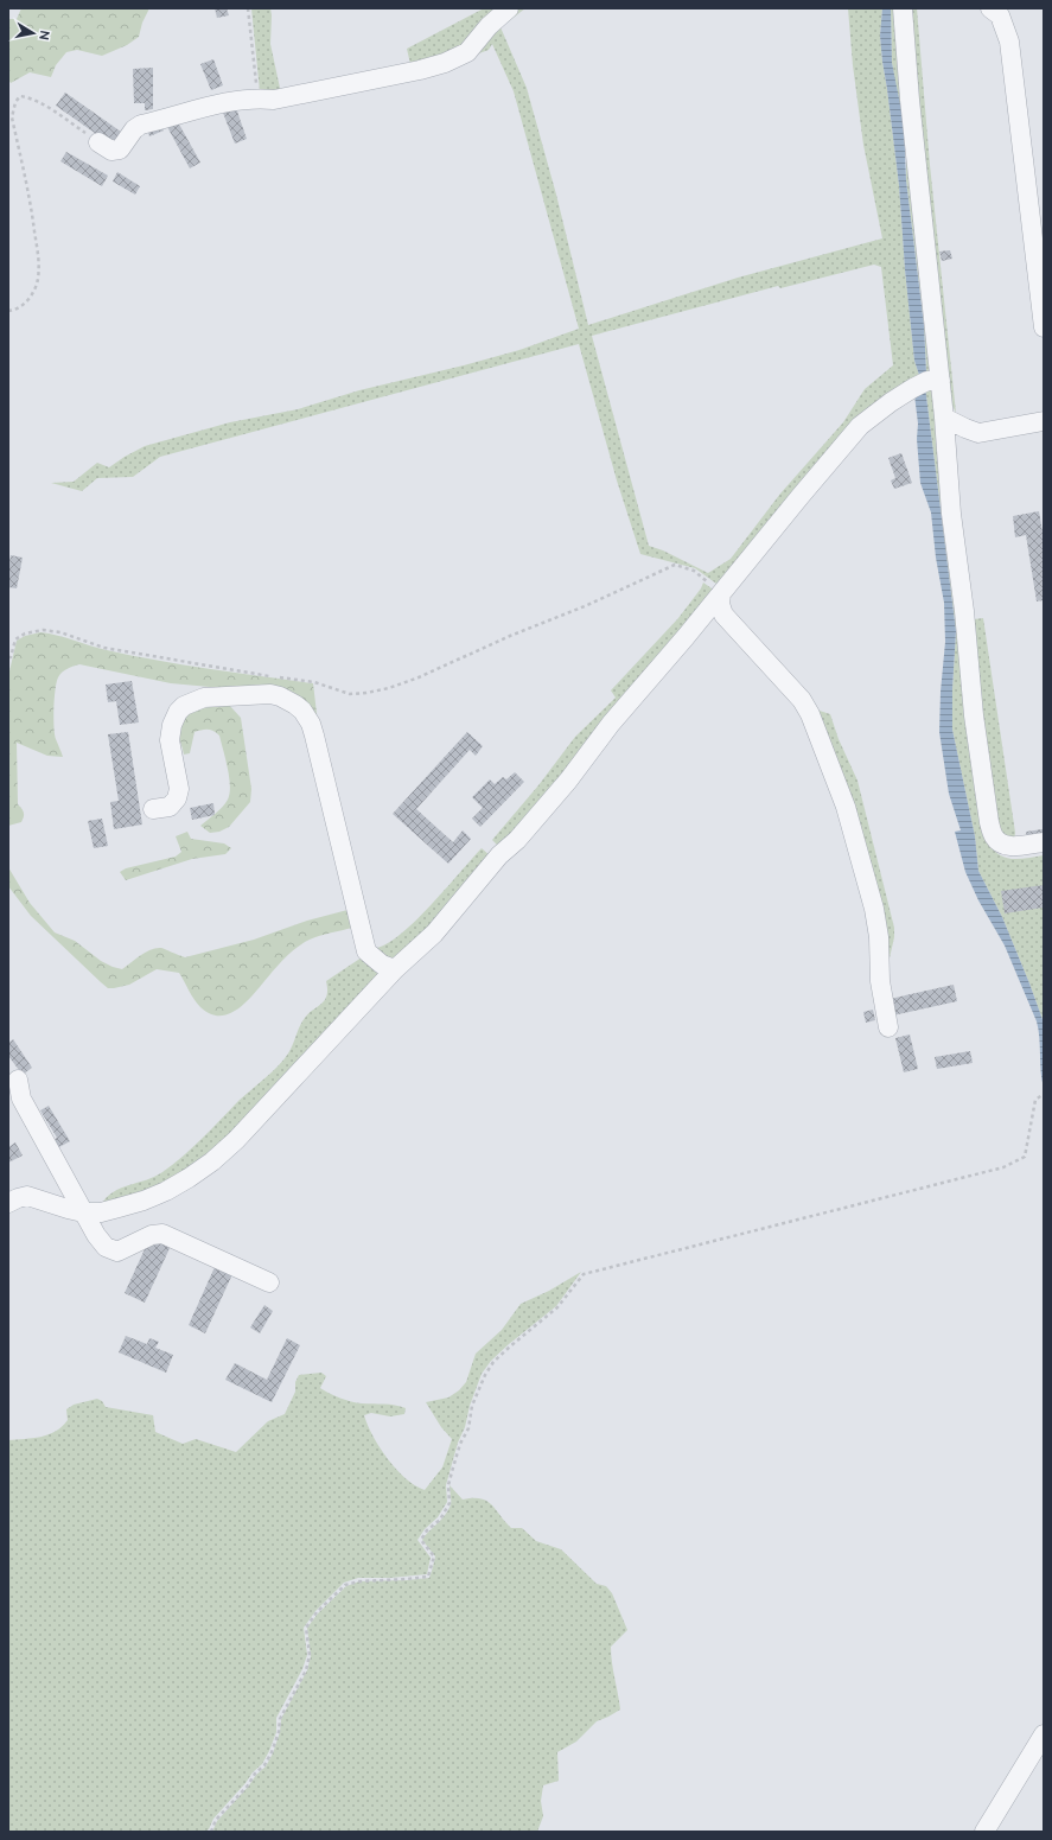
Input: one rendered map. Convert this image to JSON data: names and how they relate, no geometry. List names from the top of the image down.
{
  "north": "right"
}
